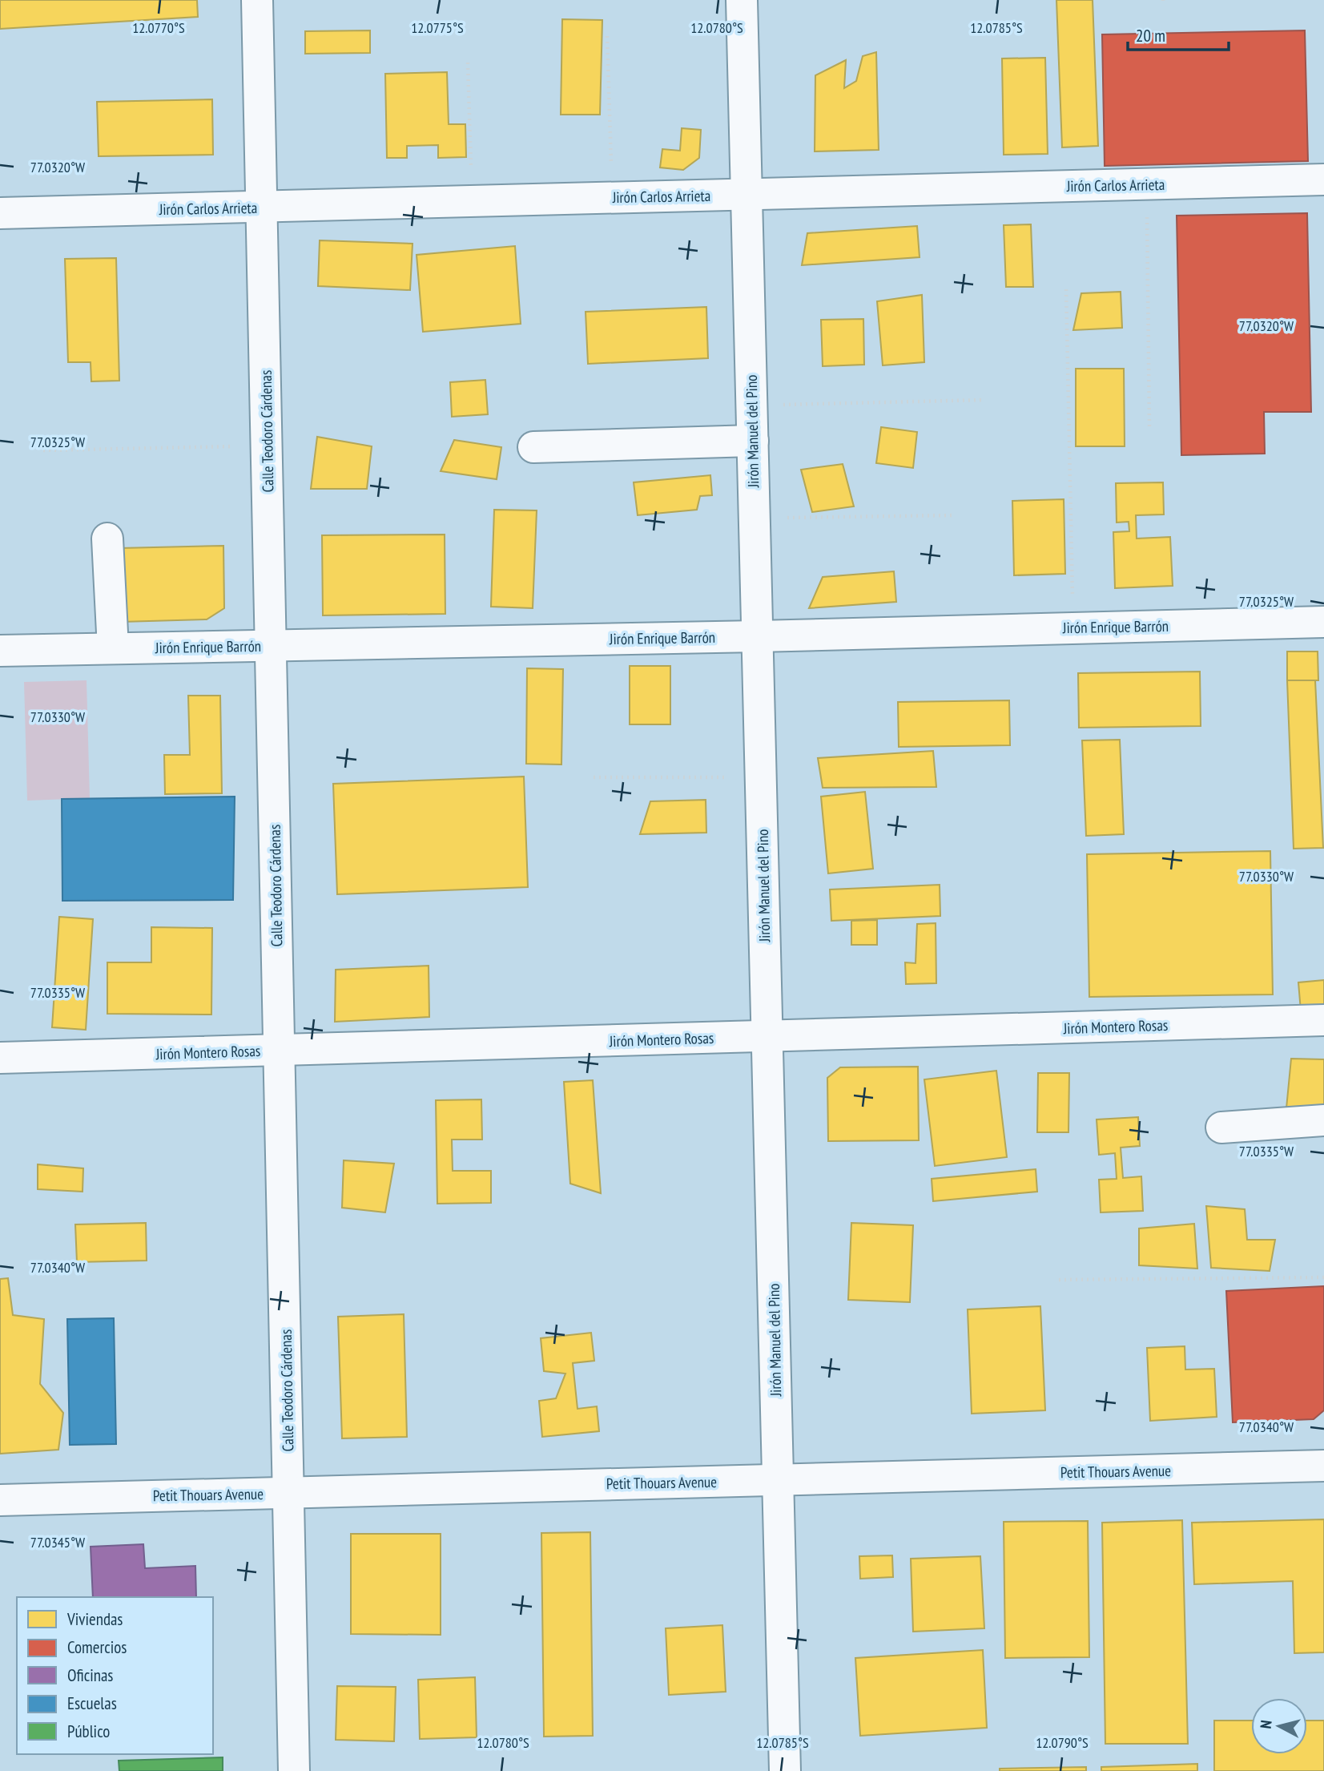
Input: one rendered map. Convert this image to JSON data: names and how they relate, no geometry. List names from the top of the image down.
{
  "streets": {
    "street": [
      "Jirón Carlos Arrieta",
      "Calle Teodoro Cárdenas",
      "Jirón Manuel del Pino",
      "Jirón Enrique Barrón",
      "Jirón Montero Rosas",
      "Petit Thouars Avenue"
    ]
  },
  "crossings": [
    ["Jirón Carlos Arrieta", "Calle Teodoro Cárdenas"],
    ["Jirón Carlos Arrieta", "Jirón Manuel del Pino"],
    ["Calle Teodoro Cárdenas", "Jirón Enrique Barrón"],
    ["Calle Teodoro Cárdenas", "Jirón Montero Rosas"],
    ["Calle Teodoro Cárdenas", "Petit Thouars Avenue"],
    ["Jirón Manuel del Pino", "Jirón Enrique Barrón"],
    ["Jirón Manuel del Pino", "Jirón Montero Rosas"],
    ["Jirón Manuel del Pino", "Petit Thouars Avenue"]
  ],
  "legend": [
    "Viviendas",
    "Comercios",
    "Oficinas",
    "Escuelas",
    "Público"
  ],
  "scale_bar": "20 m",
  "north": "left",
  "coordinates": [
    "12.0770°S",
    "12.0775°S",
    "12.0780°S",
    "12.0785°S",
    "77.0320°W",
    "77.0325°W",
    "77.0330°W",
    "77.0335°W",
    "77.0340°W",
    "77.0345°W",
    "12.0790°S"
  ]
}
